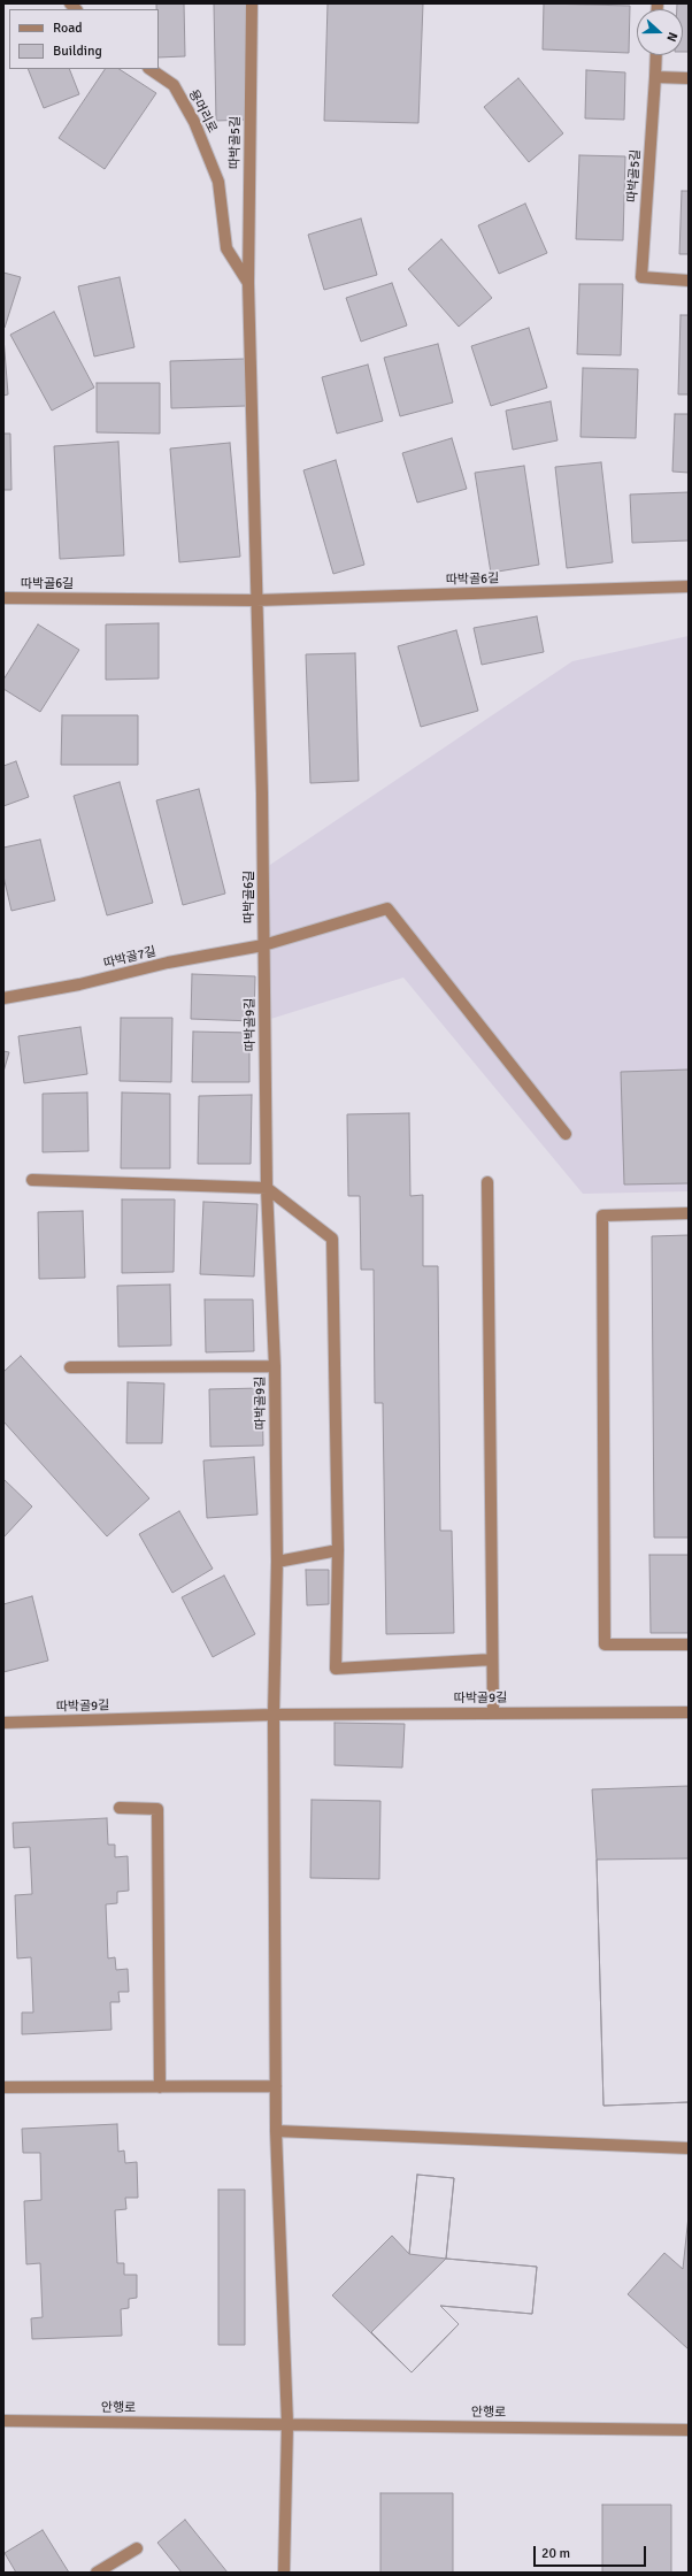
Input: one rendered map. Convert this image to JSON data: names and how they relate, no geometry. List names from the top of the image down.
{
  "streets": {
    "street": [
      "용머리로",
      "따박골5길",
      "따박골6길",
      "따박골7길",
      "따박골9길",
      "안행로"
    ]
  },
  "crossings": [
    ["용머리로", "따박골5길"],
    ["용머리로", "따박골6길"],
    ["따박골5길", "따박골6길"],
    ["따박골6길", "따박골7길"],
    ["따박골6길", "따박골9길"],
    ["따박골7길", "따박골9길"]
  ],
  "legend": ["Road", "Building"],
  "scale_bar": "20 m",
  "north": "right"
}
